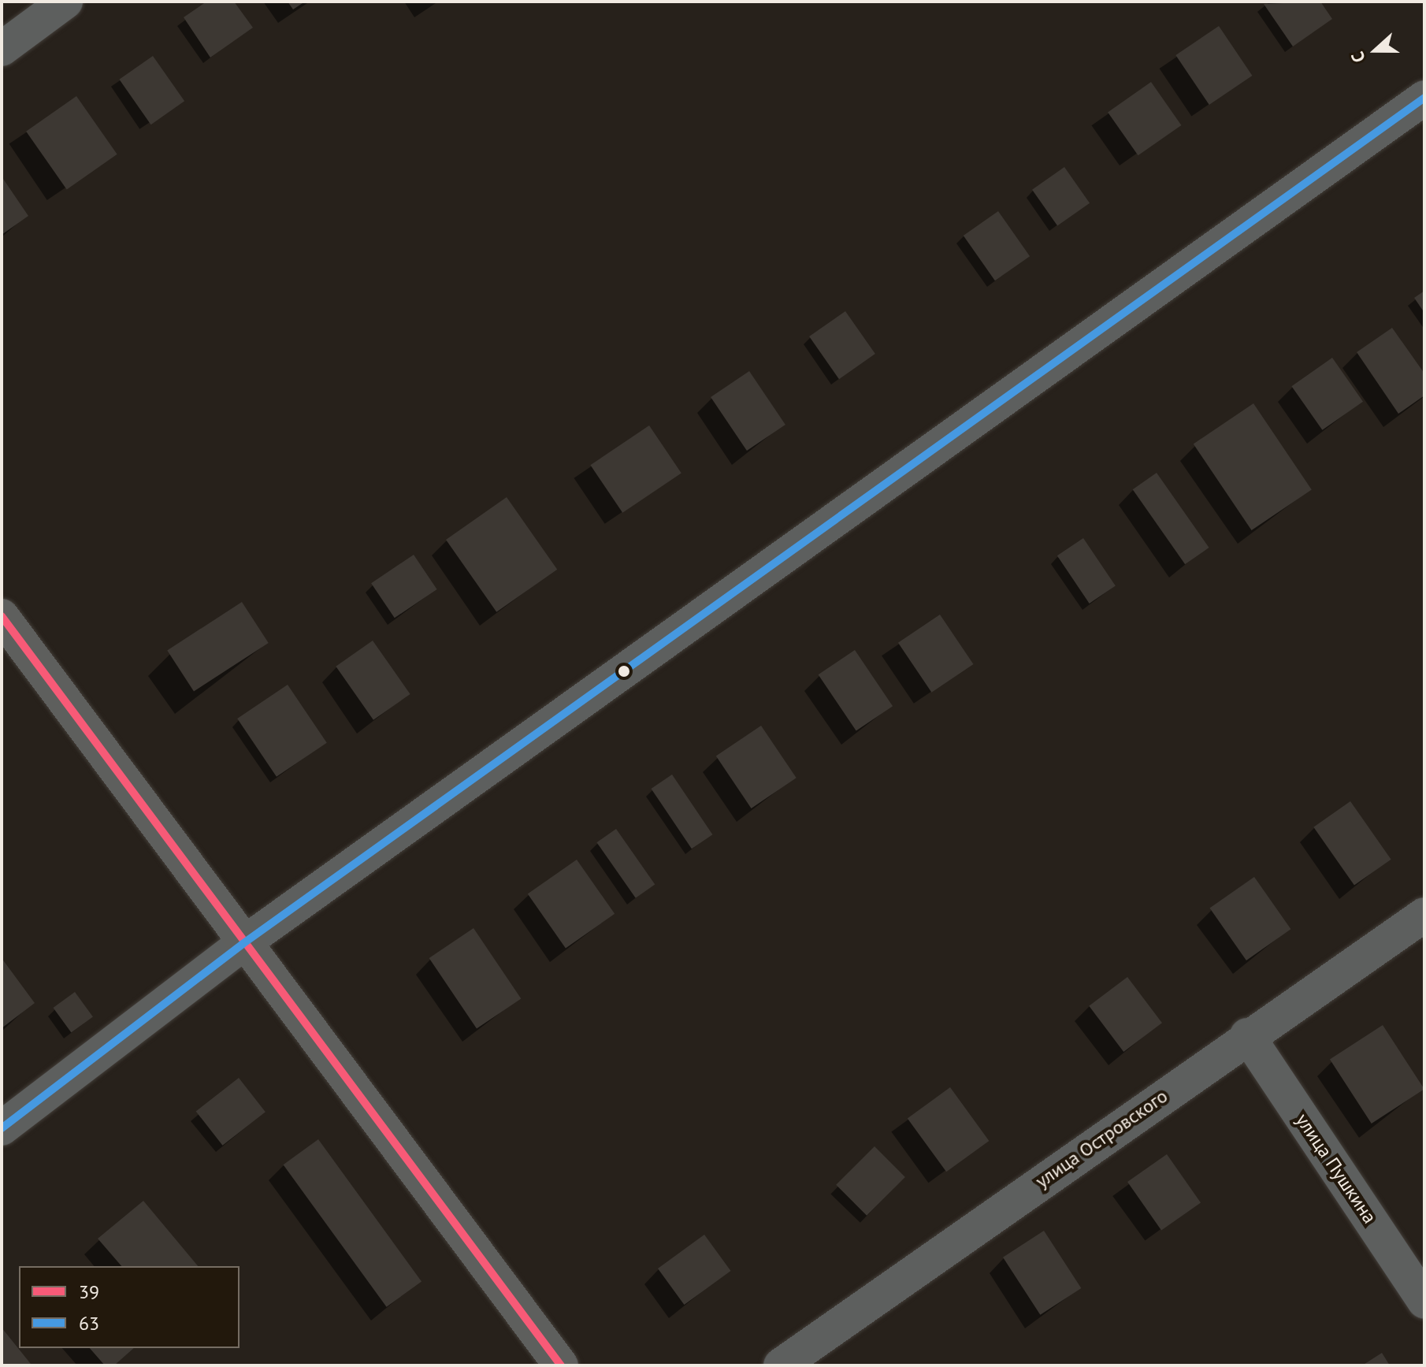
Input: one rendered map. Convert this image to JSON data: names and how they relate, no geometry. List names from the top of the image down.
{
  "streets": {
    "street": ["улица Островского", "улица Пушкина"]
  },
  "crossings": [
    ["улица Островского", "улица Пушкина"]
  ],
  "lines": ["transit line 63", "transit line 39"],
  "legend": ["39", "63"],
  "north": "left"
}
